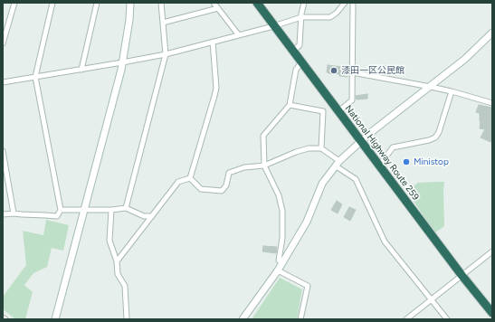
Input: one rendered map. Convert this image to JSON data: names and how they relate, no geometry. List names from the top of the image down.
{
  "streets": {
    "highway": ["National Highway Route 259"]
  },
  "places": ["漆田一区公民館", "Ministop"]
}
